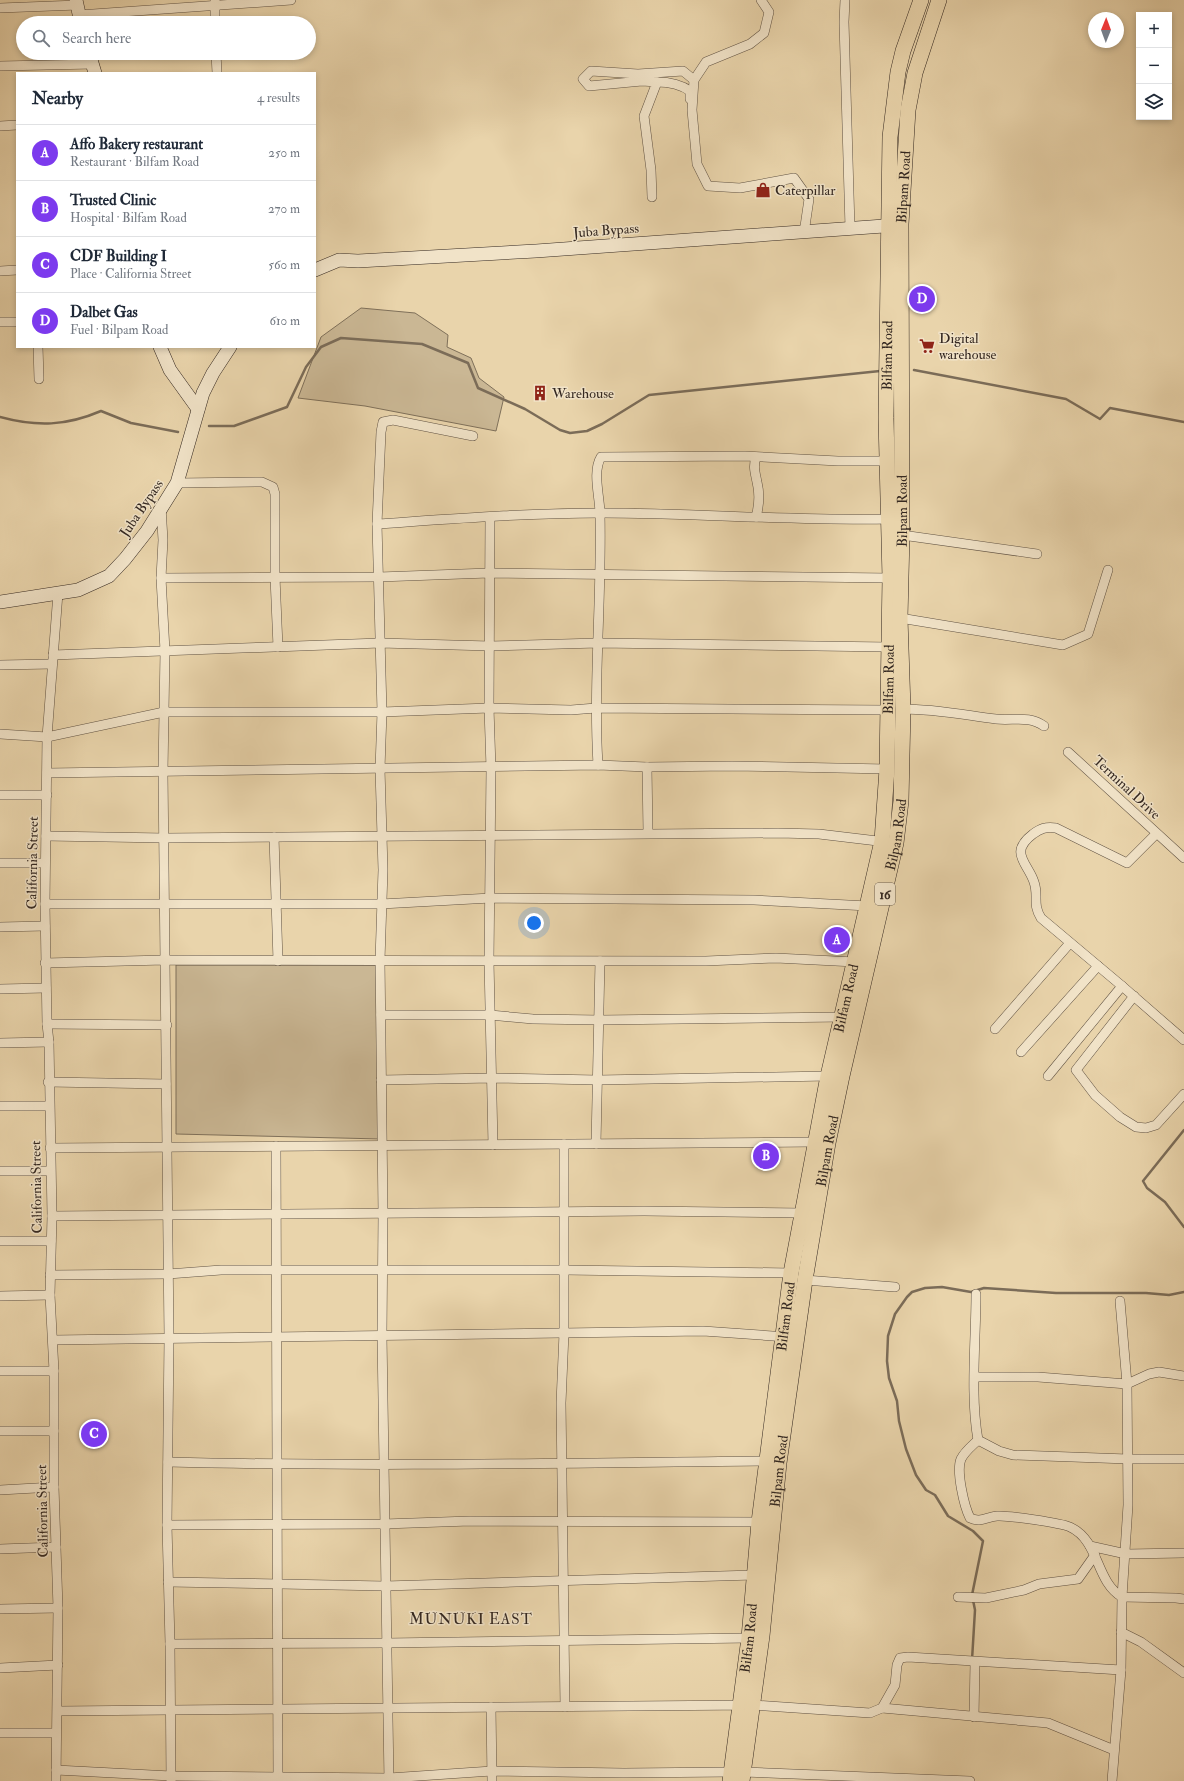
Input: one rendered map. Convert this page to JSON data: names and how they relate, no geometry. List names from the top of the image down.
{
  "streets": {
    "main road": [
      "Bilpam Road",
      "Juba Bypass",
      "Bilfam Road",
      "16"
    ],
    "street": ["Terminal Drive", "California Street"]
  },
  "crossings": [
    ["Bilpam Road", "Juba Bypass"],
    ["Bilpam Road", "Bilfam Road"],
    ["Juba Bypass", "California Street"]
  ],
  "districts": ["MUNUKI EAST"],
  "places": {
    "shop": ["Caterpillar"],
    "supermarket": ["Digital warehouse"],
    "building": ["Warehouse"]
  },
  "north": "top",
  "page": {
    "map_buttons": ["+", "−"],
    "search": "Search here",
    "heading": ["Nearby", "4 results"],
    "list": [
      {
        "mark": "A",
        "name": "Affo Bakery restaurant",
        "note": "Restaurant · Bilfam Road",
        "value": "250 m"
      },
      {
        "mark": "B",
        "name": "Trusted Clinic",
        "note": "Hospital · Bilfam Road",
        "value": "270 m"
      },
      {
        "mark": "C",
        "name": "CDF Building I",
        "note": "Place · California Street",
        "value": "560 m"
      },
      {
        "mark": "D",
        "name": "Dalbet Gas",
        "note": "Fuel · Bilpam Road",
        "value": "610 m"
      }
    ],
    "pins": [
      "D",
      "A",
      "B",
      "C"
    ]
  }
}
